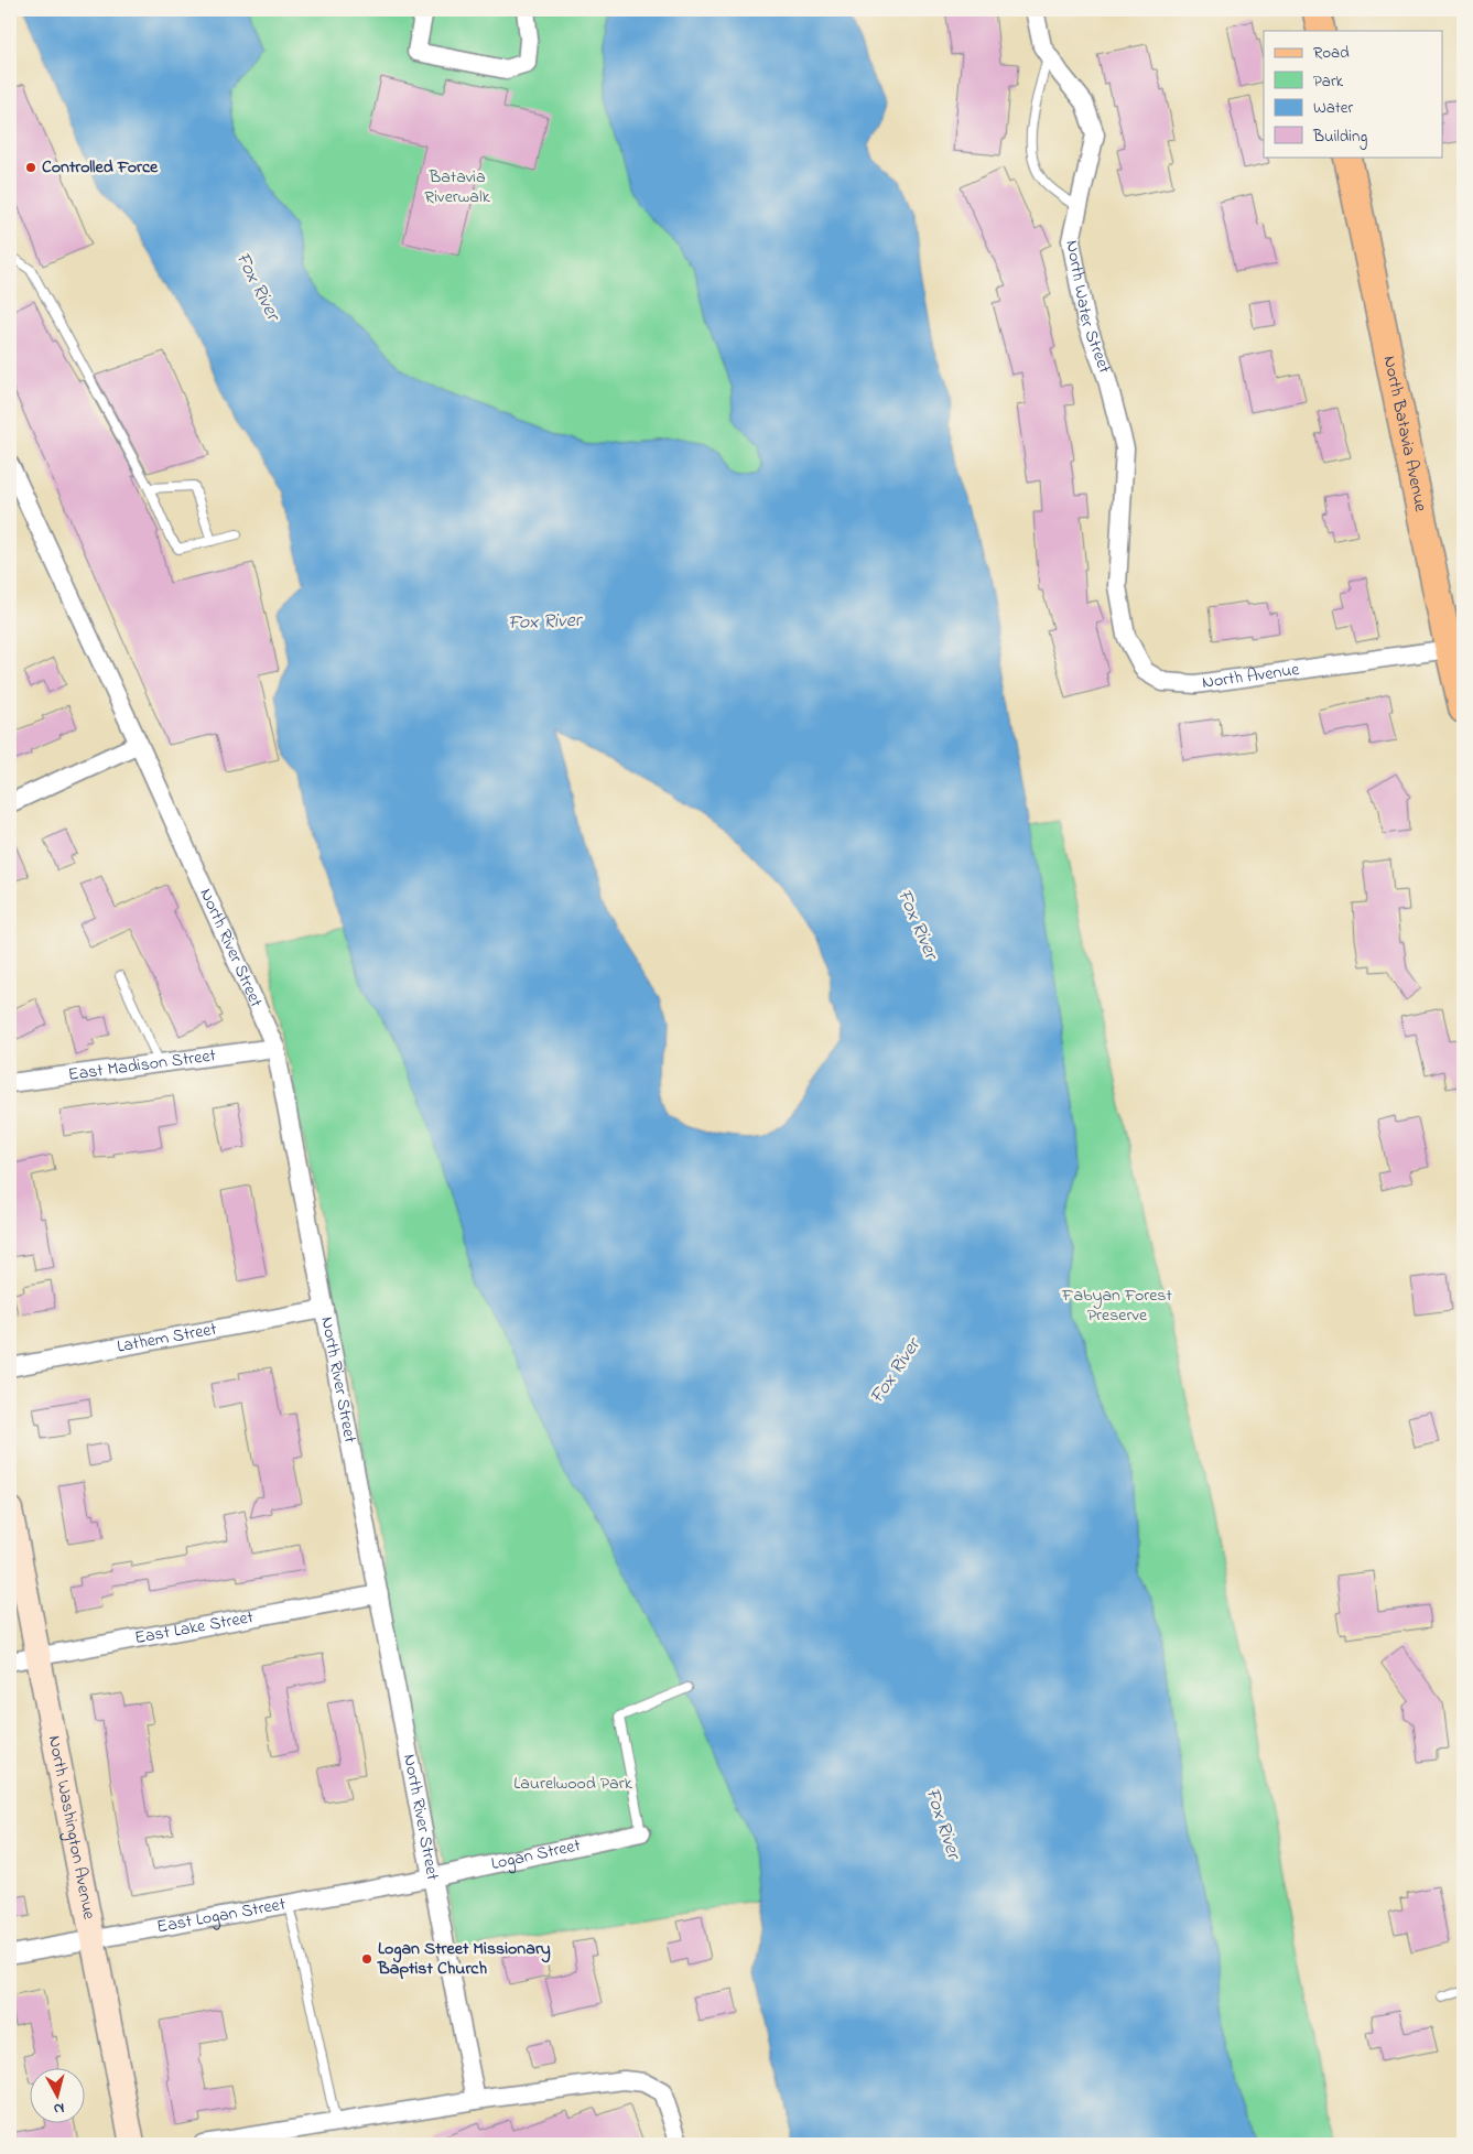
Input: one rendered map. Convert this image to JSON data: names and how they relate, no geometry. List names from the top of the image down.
{
  "streets": {
    "main road": ["North Batavia Avenue", "North Washington Avenue"],
    "street": [
      "North Water Street",
      "North Avenue",
      "North River Street",
      "East Madison Street",
      "Lathem Street",
      "East Lake Street",
      "Logan Street",
      "East Logan Street"
    ]
  },
  "crossings": [
    ["North Water Street", "North Avenue"],
    ["North Batavia Avenue", "North Avenue"],
    ["North River Street", "East Madison Street"],
    ["North River Street", "Lathem Street"],
    ["North River Street", "East Lake Street"],
    ["North River Street", "Logan Street"],
    ["North River Street", "East Logan Street"],
    ["East Lake Street", "North Washington Avenue"],
    ["North Washington Avenue", "East Logan Street"],
    ["Logan Street", "East Logan Street"]
  ],
  "water": ["Fox River"],
  "parks": ["Batavia Riverwalk", "Fabyan Forest Preserve", "Laurelwood Park"],
  "places": ["Controlled Force", "Logan Street Missionary Baptist Church"],
  "legend": [
    "Road",
    "Park",
    "Water",
    "Building"
  ],
  "north": "bottom"
}
